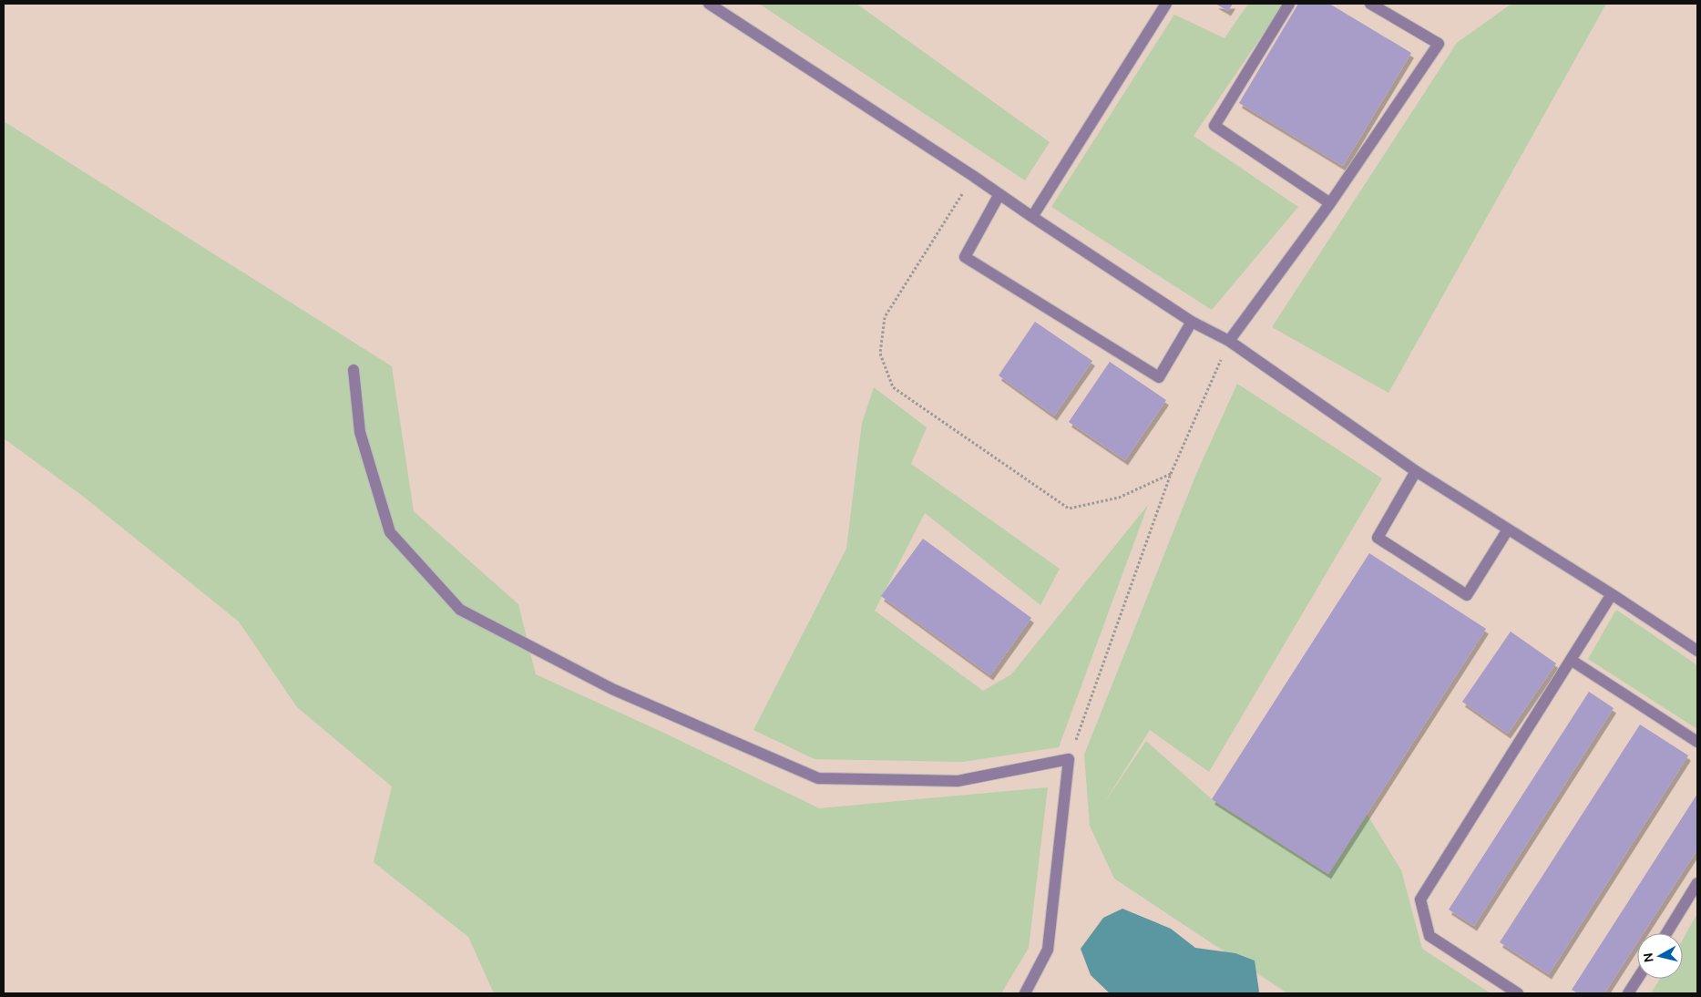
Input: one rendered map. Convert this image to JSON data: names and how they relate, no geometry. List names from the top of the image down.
{
  "north": "left"
}
